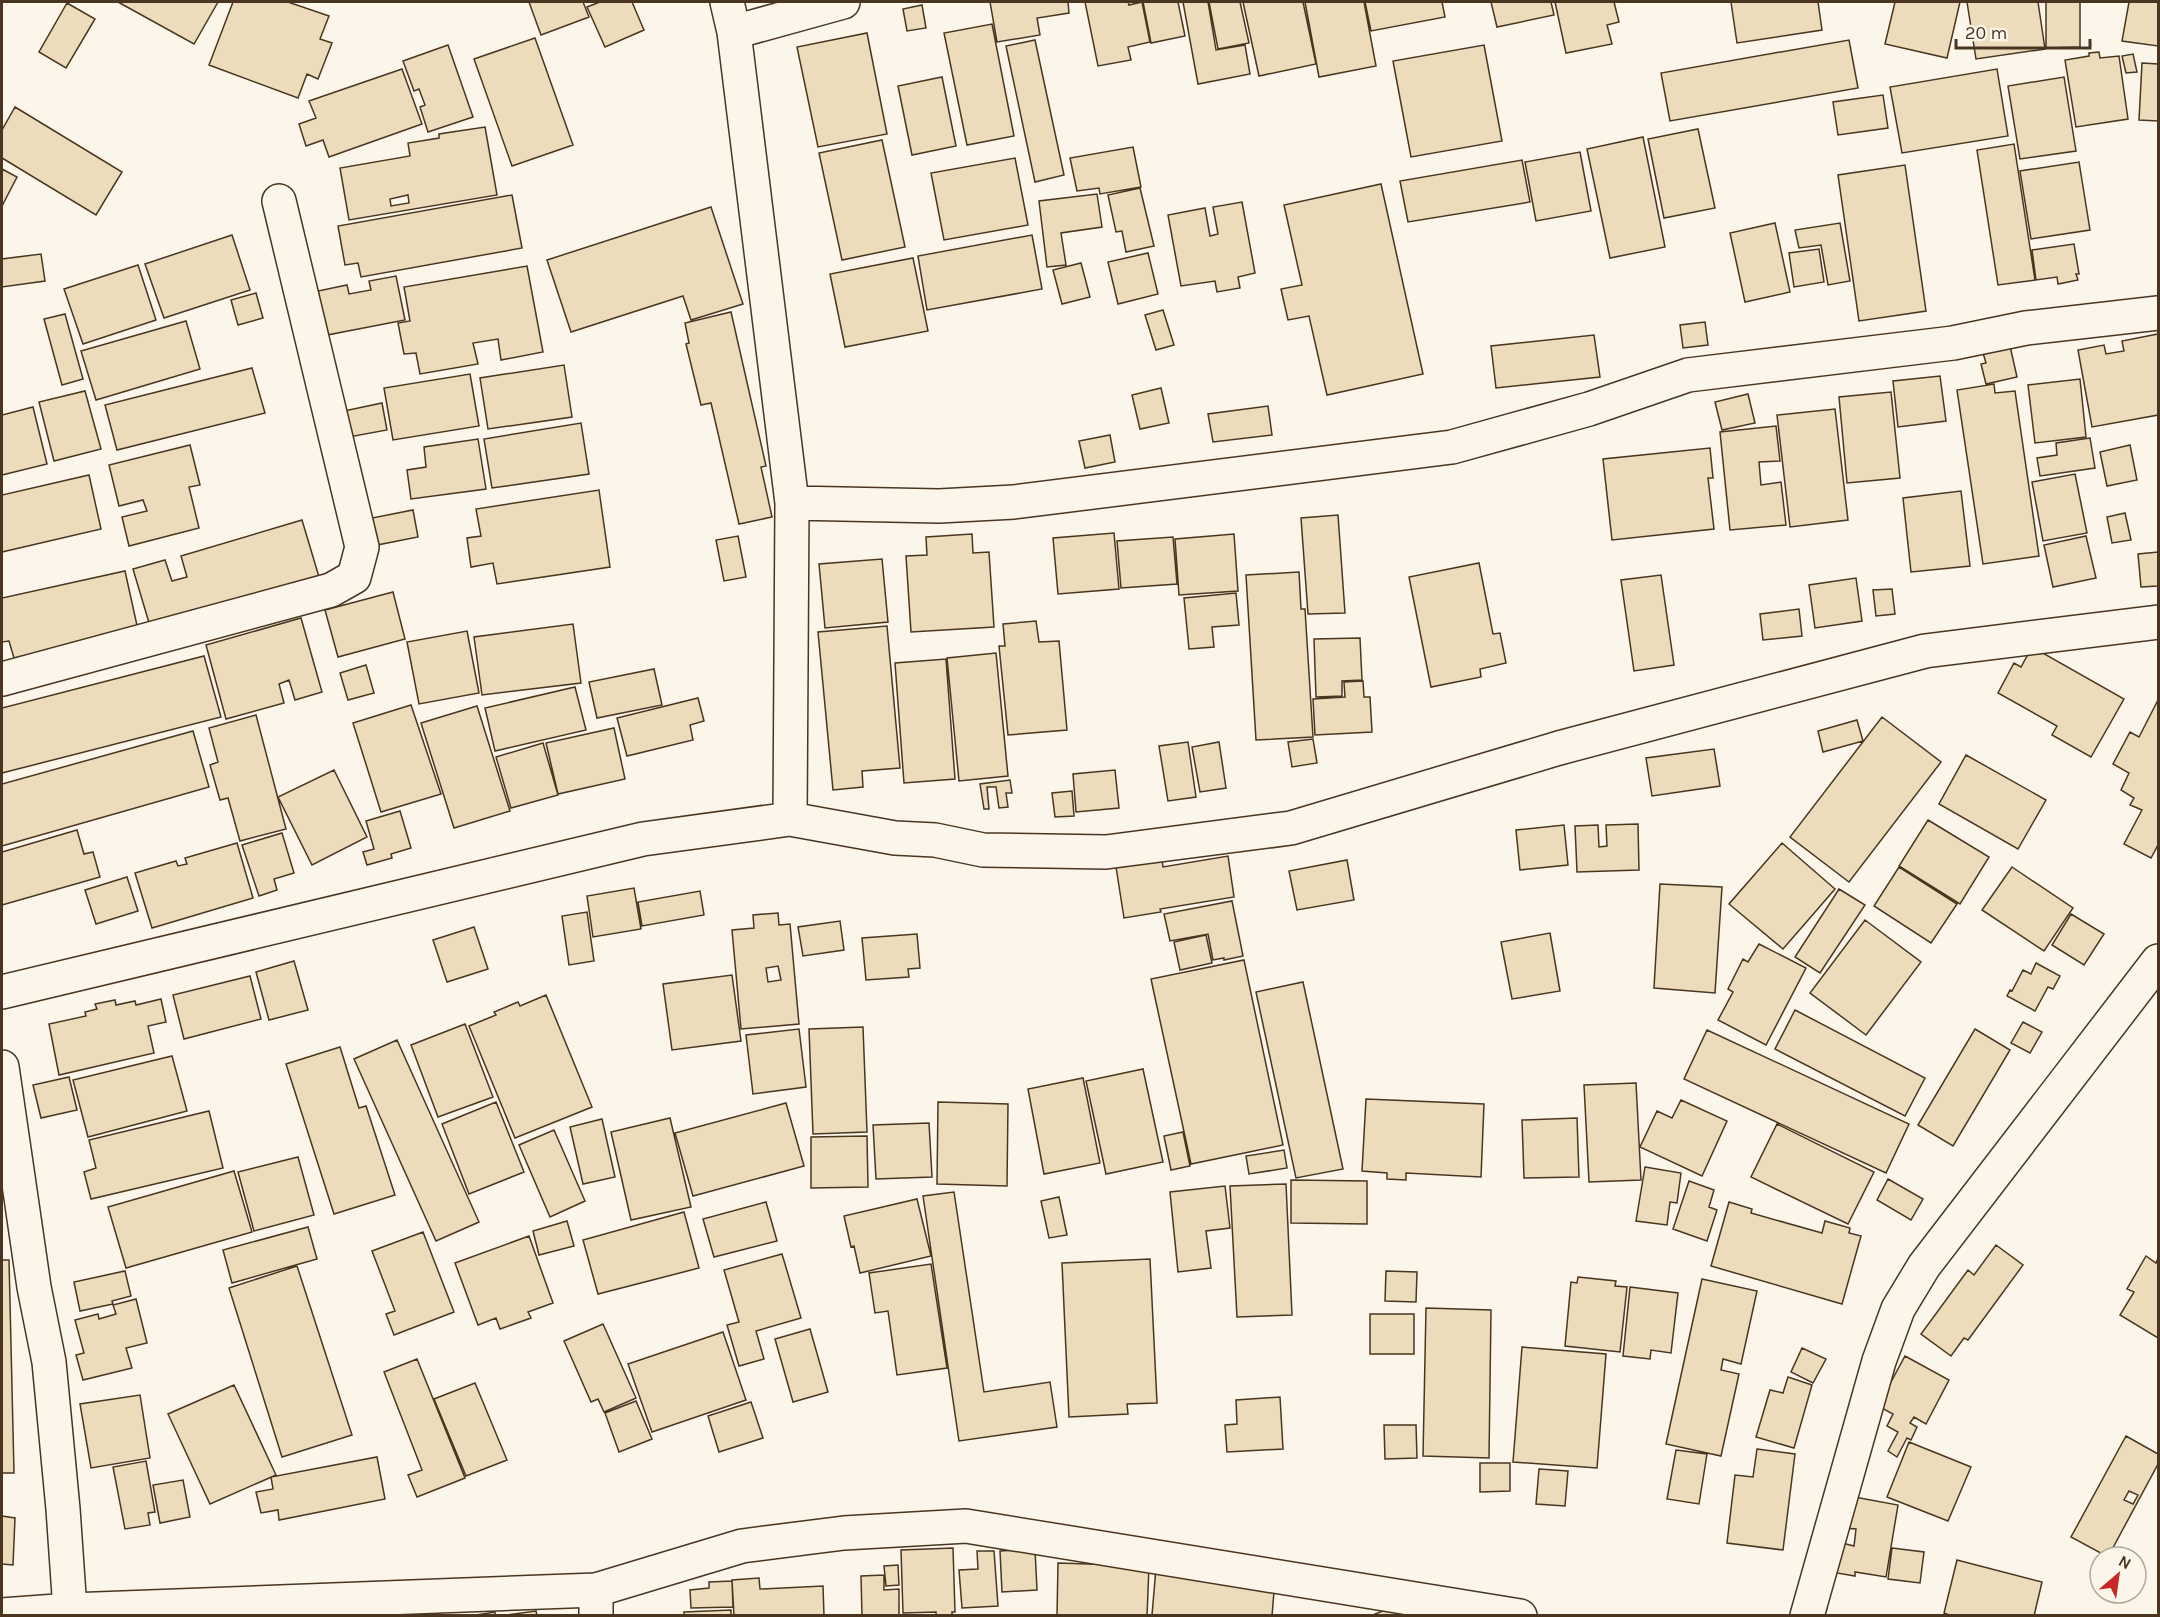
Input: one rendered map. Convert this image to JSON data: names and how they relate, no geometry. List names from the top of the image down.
{
  "scale_bar": "20 m",
  "north": "top right"
}
